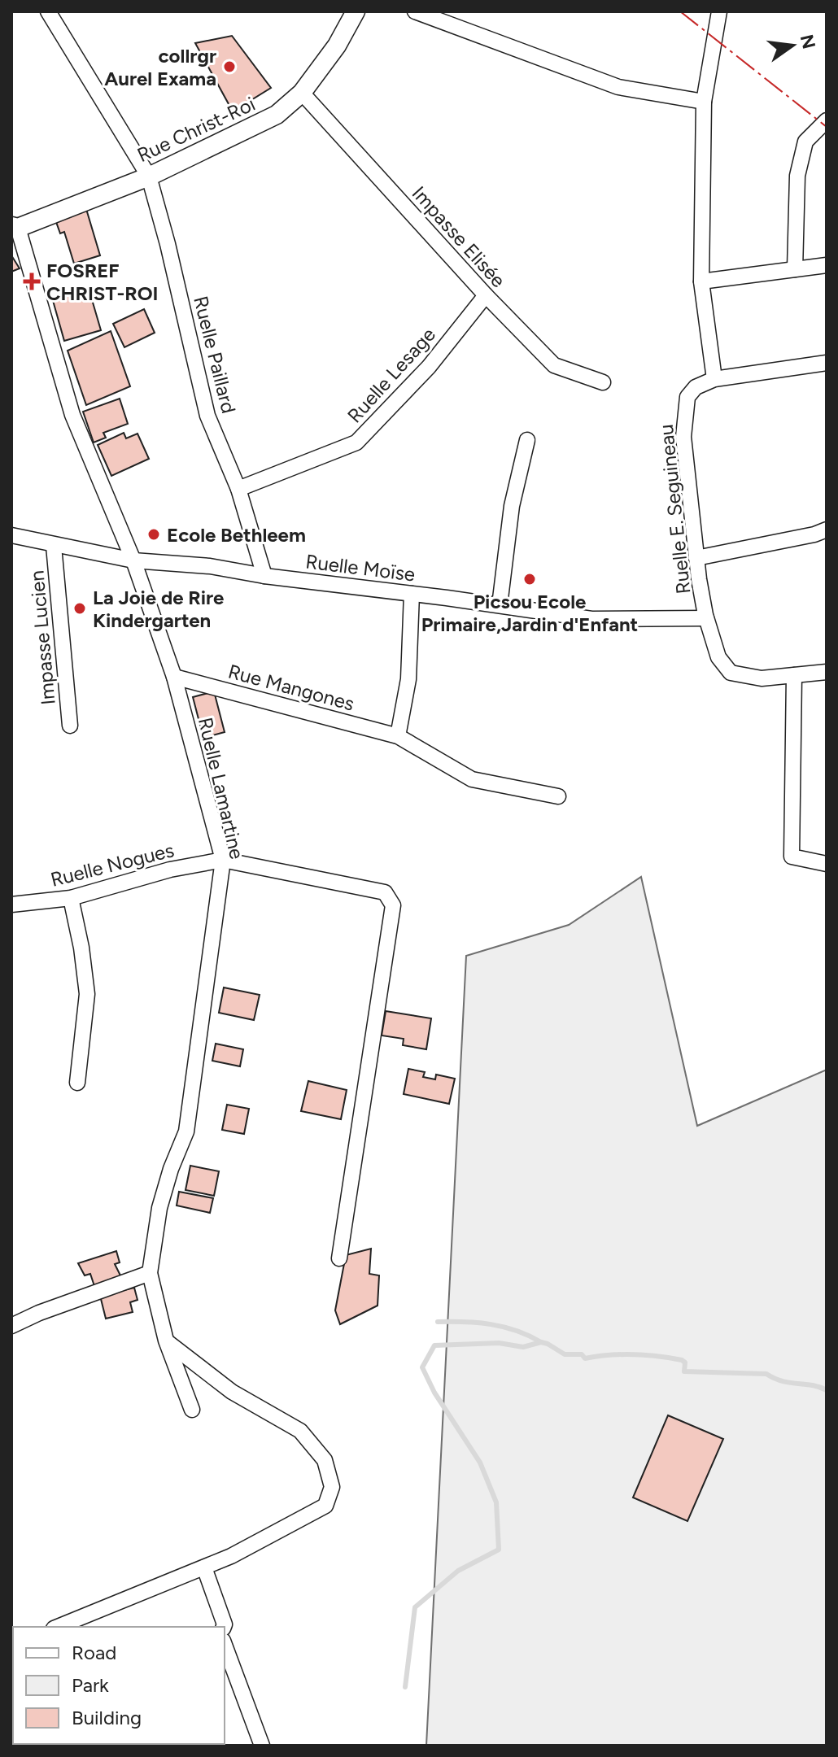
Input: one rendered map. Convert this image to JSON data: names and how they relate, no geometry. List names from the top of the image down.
{
  "streets": {
    "street": [
      "Rue Christ-Roi",
      "Impasse Elisée",
      "Ruelle Paillard",
      "Ruelle Lesage",
      "Ruelle E. Seguineau",
      "Ruelle Moïse",
      "Impasse Lucien",
      "Rue Mangones",
      "Ruelle Lamartine",
      "Ruelle Nogues"
    ]
  },
  "crossings": [
    ["Rue Christ-Roi", "Impasse Elisée"],
    ["Rue Christ-Roi", "Ruelle Paillard"],
    ["Rue Christ-Roi", "Ruelle Lamartine"],
    ["Impasse Elisée", "Ruelle Lesage"],
    ["Ruelle Paillard", "Ruelle Lesage"],
    ["Ruelle Paillard", "Ruelle Moïse"],
    ["Ruelle E. Seguineau", "Ruelle Moïse"],
    ["Ruelle Moïse", "Impasse Lucien"],
    ["Ruelle Moïse", "Ruelle Lamartine"],
    ["Rue Mangones", "Ruelle Lamartine"],
    ["Ruelle Lamartine", "Ruelle Nogues"]
  ],
  "places": {
    "other": [
      "collrgr Aurel Exama",
      "Ecole Bethleem",
      "Picsou Ecole Primaire,Jardin d'Enfant",
      "La Joie de Rire Kindergarten"
    ],
    "health": ["FOSREF CHRIST-ROI"]
  },
  "legend": ["Road", "Park", "Building"],
  "north": "right"
}
